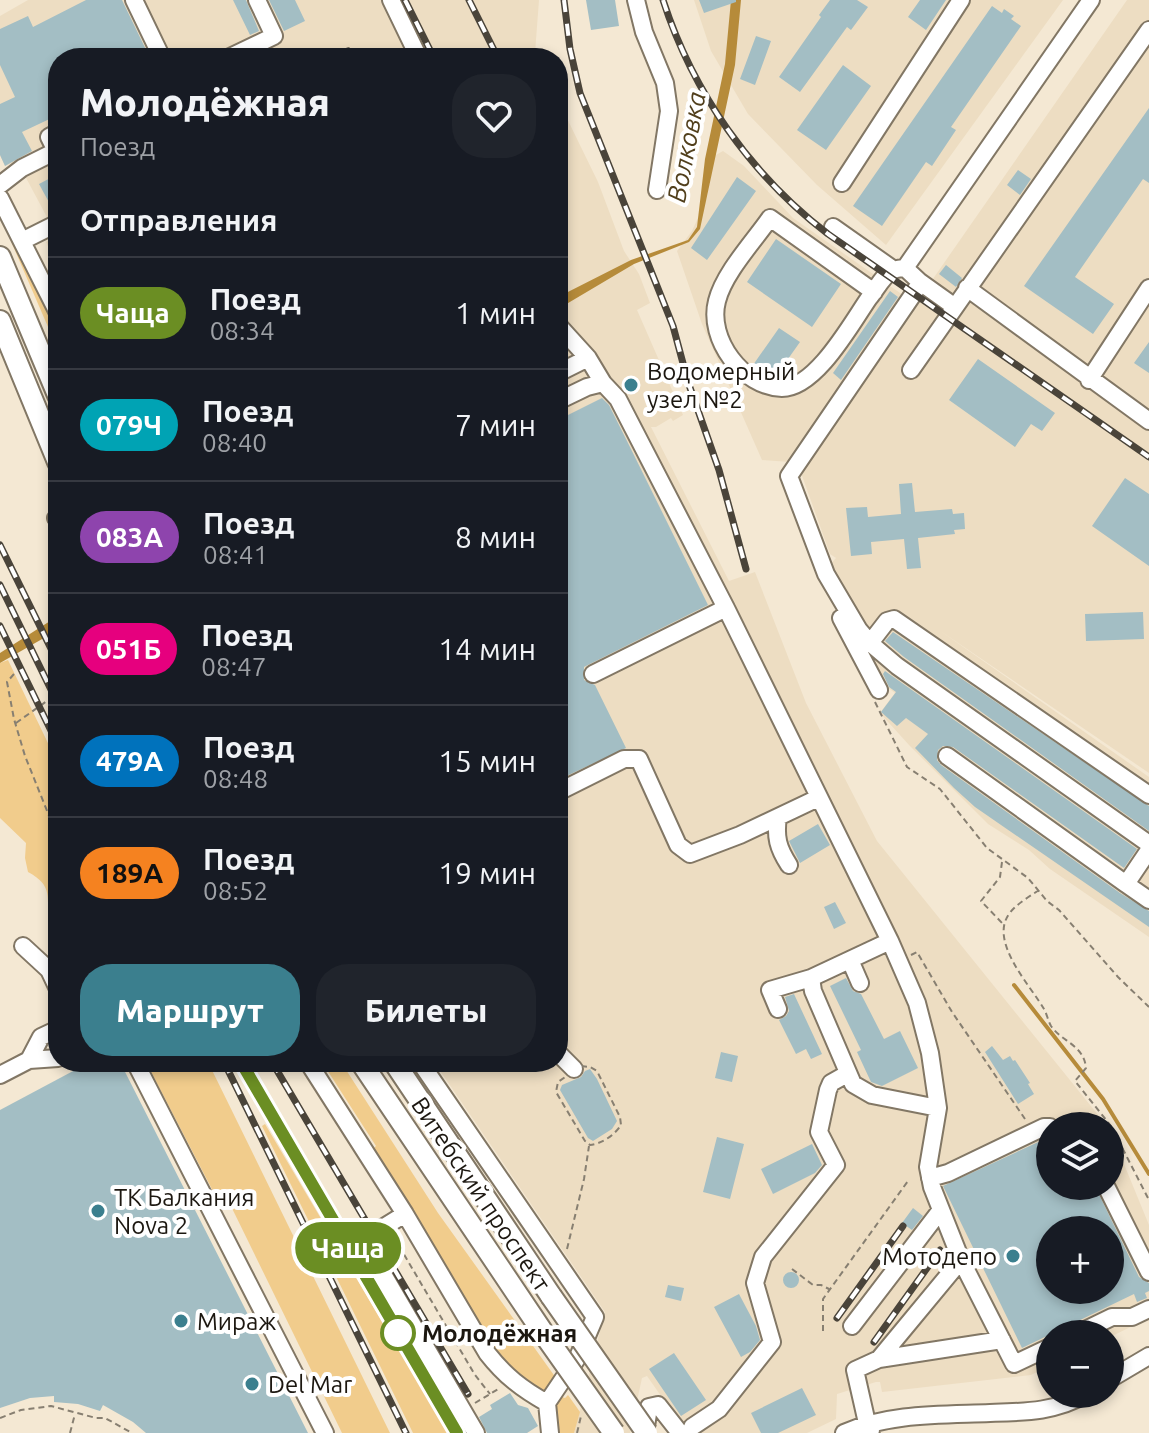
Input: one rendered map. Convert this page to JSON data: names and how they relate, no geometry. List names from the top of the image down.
{
  "streets": {
    "main road": ["Витебский проспект"]
  },
  "water": ["Волковка"],
  "places": [
    "Водомерный узел №2",
    "ТК Балкания Nova 2",
    "Мотодепо",
    "Мираж",
    "Молодёжная",
    "Del Mar"
  ],
  "page": {
    "on_map": "Чаща",
    "heading": [
      ["Молодёжная", "Поезд"],
      "Отправления"
    ],
    "list": [
      {
        "mark": "Чаща",
        "name": "Поезд",
        "note": "08:34",
        "value": "1 мин"
      },
      {
        "mark": "079Ч",
        "name": "Поезд",
        "note": "08:40",
        "value": "7 мин"
      },
      {
        "mark": "083А",
        "name": "Поезд",
        "note": "08:41",
        "value": "8 мин"
      },
      {
        "mark": "051Б",
        "name": "Поезд",
        "note": "08:47",
        "value": "14 мин"
      },
      {
        "mark": "479А",
        "name": "Поезд",
        "note": "08:48",
        "value": "15 мин"
      },
      {
        "mark": "189А",
        "name": "Поезд",
        "note": "08:52",
        "value": "19 мин"
      }
    ],
    "buttons": ["Маршрут", "Билеты"],
    "map_buttons": ["+", "−"]
  }
}
